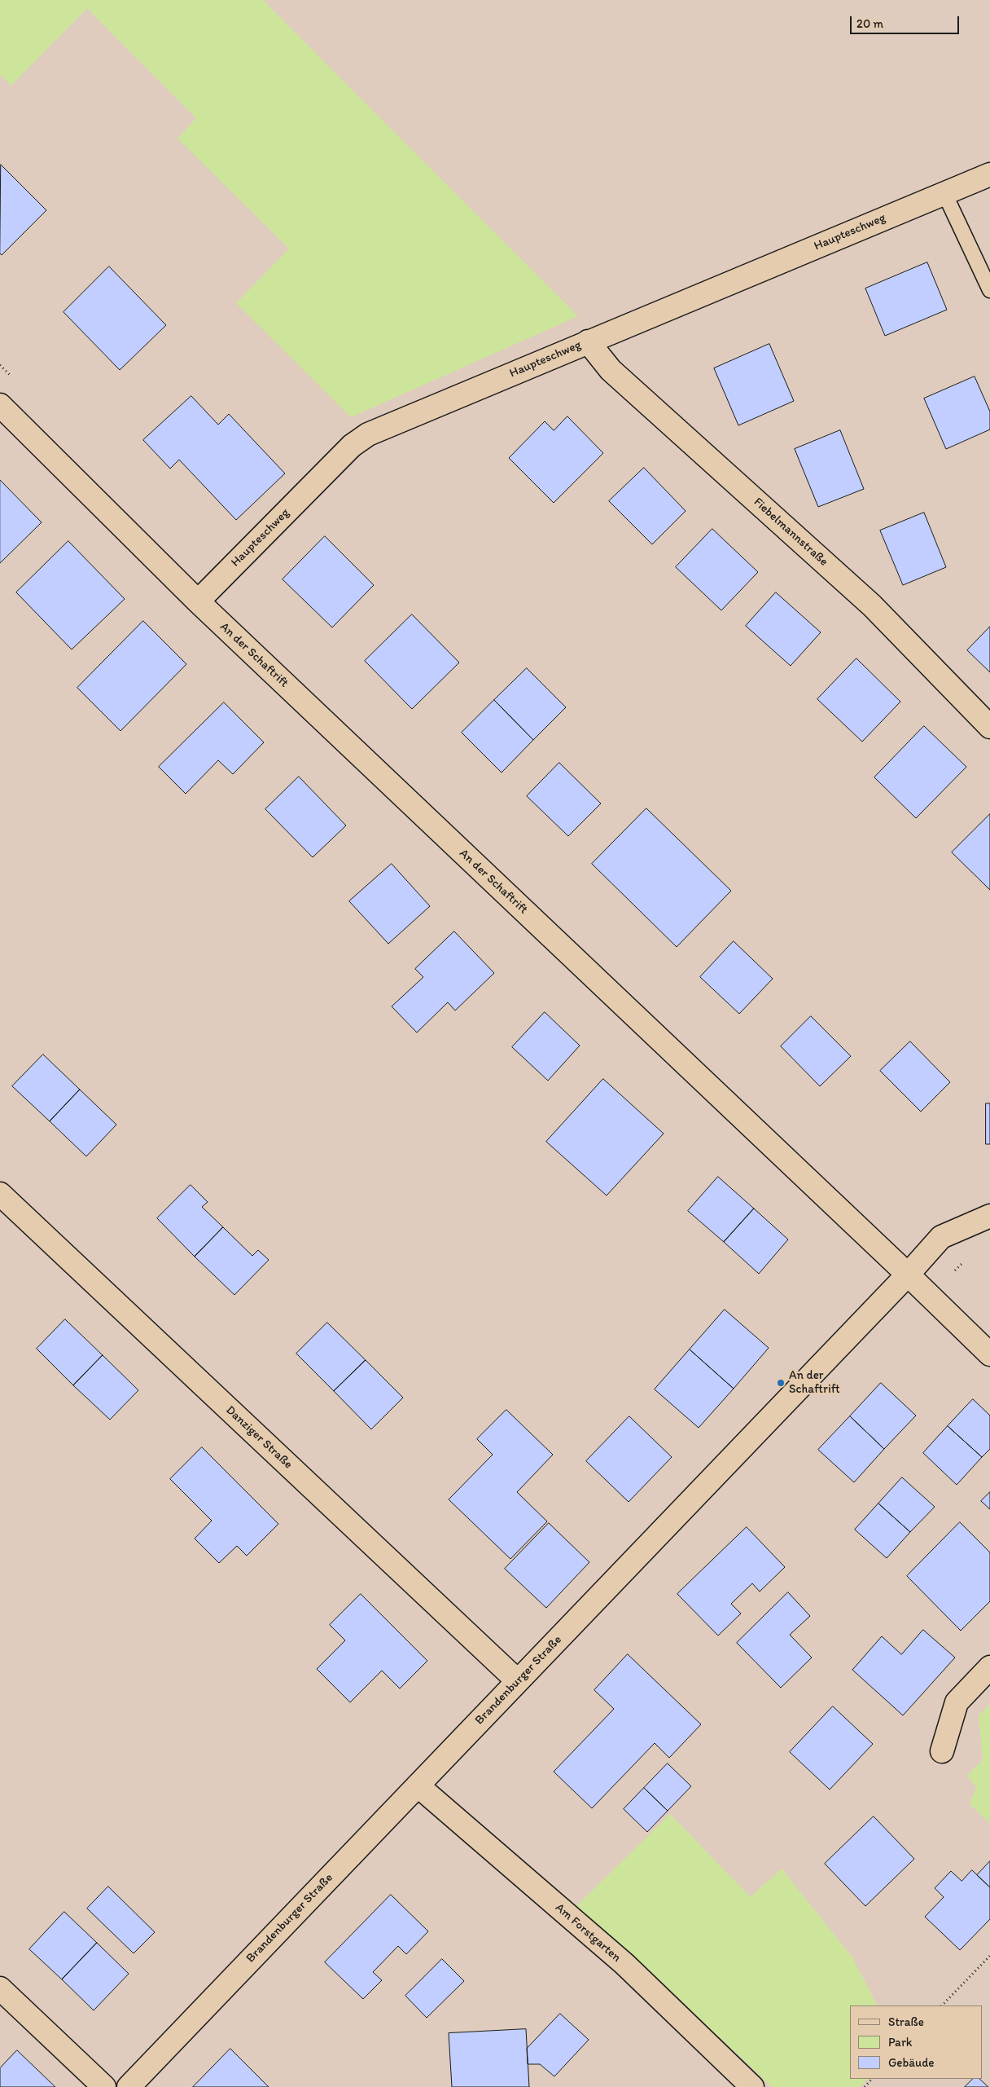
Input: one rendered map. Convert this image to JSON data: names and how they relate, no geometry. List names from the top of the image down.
{
  "streets": {
    "street": [
      "Haupteschweg",
      "Fiebelmannstraße",
      "An der Schaftrift",
      "Danziger Straße",
      "Brandenburger Straße",
      "Am Forstgarten"
    ]
  },
  "crossings": [
    ["Haupteschweg", "Fiebelmannstraße"],
    ["Haupteschweg", "An der Schaftrift"],
    ["An der Schaftrift", "Brandenburger Straße"],
    ["Danziger Straße", "Brandenburger Straße"],
    ["Brandenburger Straße", "Am Forstgarten"]
  ],
  "places": ["An der Schaftrift"],
  "legend": ["Straße", "Park", "Gebäude"],
  "scale_bar": "20 m"
}
